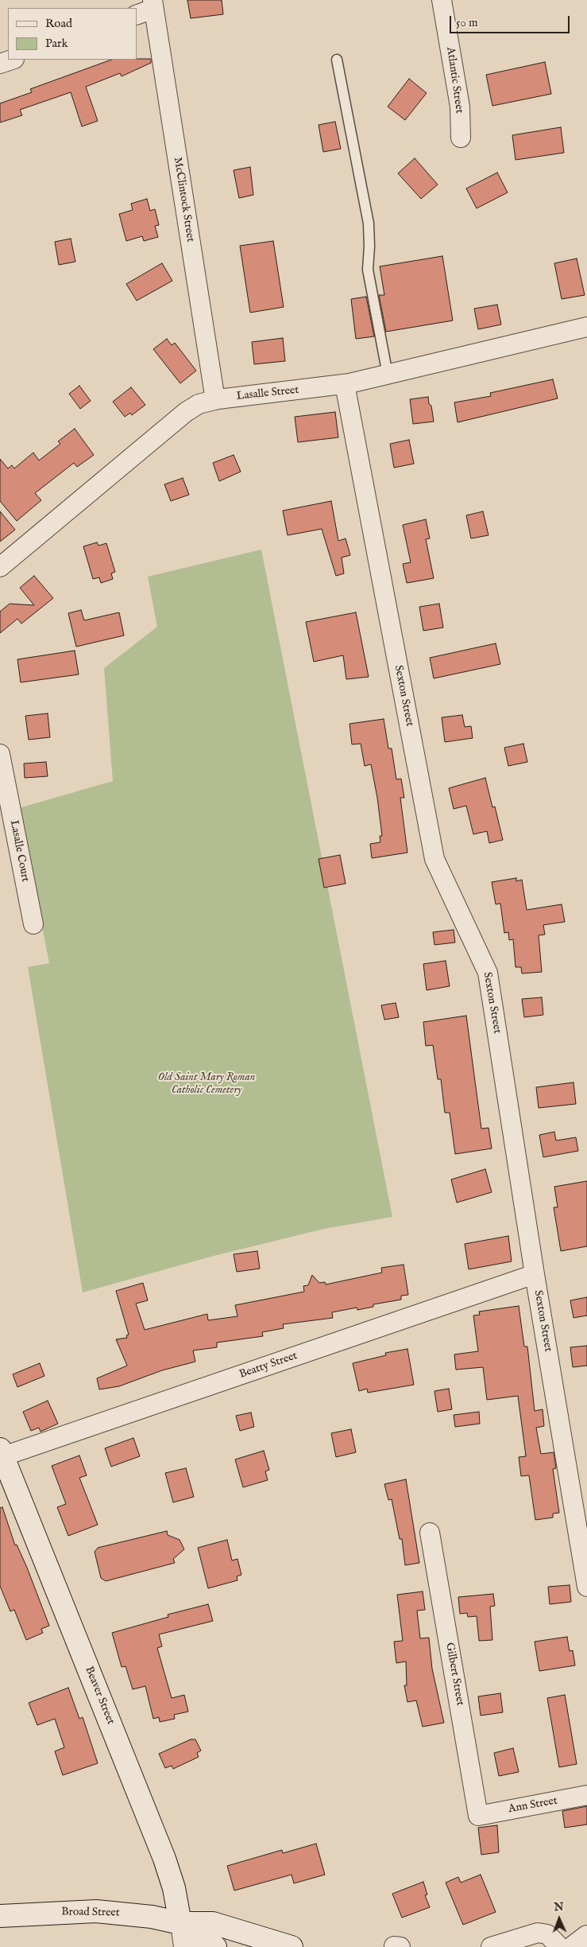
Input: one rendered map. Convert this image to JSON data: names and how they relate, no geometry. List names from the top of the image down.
{
  "streets": {
    "main road": ["Beaver Street", "Broad Street"],
    "street": [
      "Atlantic Street",
      "McClintock Street",
      "Lasalle Street",
      "Sexton Street",
      "Lasalle Court",
      "Beatty Street",
      "Gilbert Street",
      "Ann Street"
    ]
  },
  "crossings": [
    ["McClintock Street", "Lasalle Street"],
    ["Lasalle Street", "Sexton Street"],
    ["Sexton Street", "Beatty Street"],
    ["Beatty Street", "Beaver Street"],
    ["Gilbert Street", "Ann Street"],
    ["Beaver Street", "Broad Street"]
  ],
  "parks": ["Old Saint Mary Roman Catholic Cemetery"],
  "legend": ["Road", "Park"],
  "scale_bar": "50 m",
  "north": "top"
}
